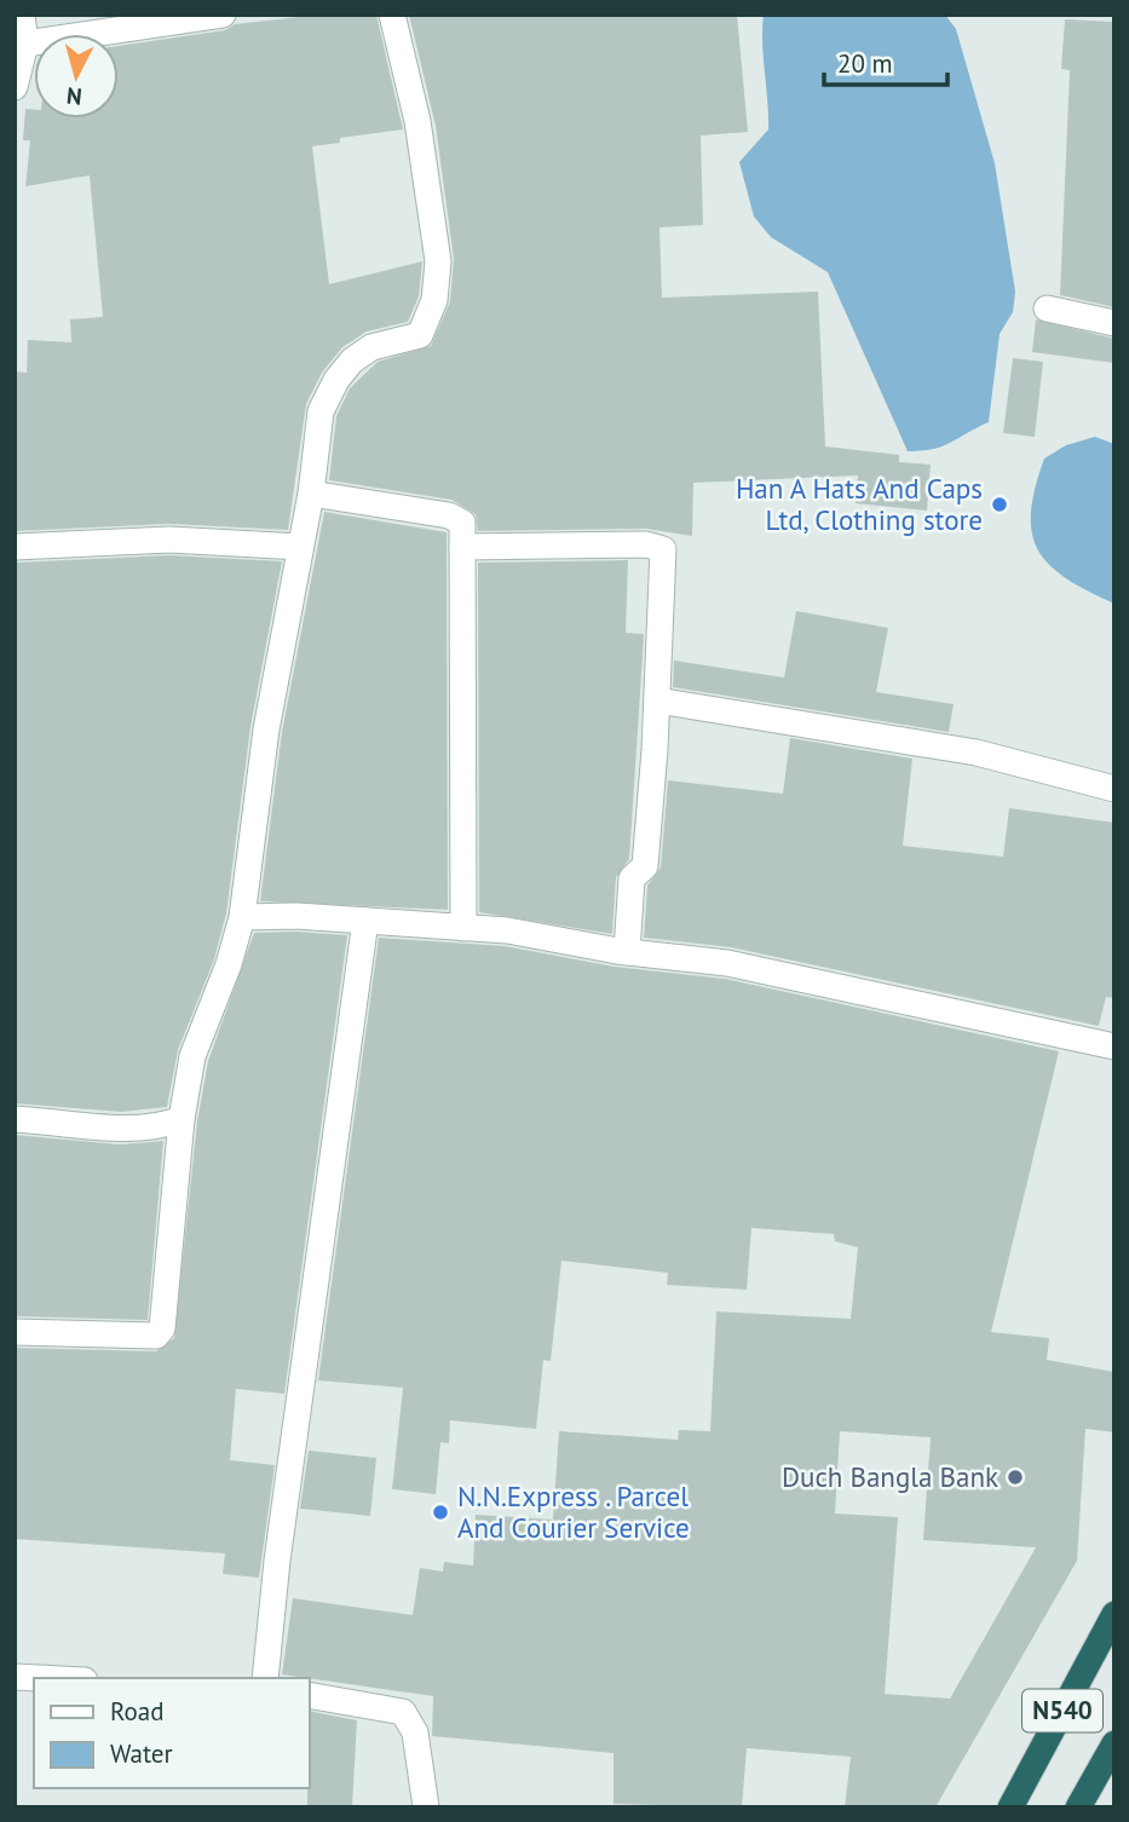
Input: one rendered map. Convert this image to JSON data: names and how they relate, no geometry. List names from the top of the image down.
{
  "streets": {
    "highway": ["N540"]
  },
  "places": ["Han A Hats And Caps Ltd, Clothing store", "Duch Bangla Bank", "N.N.Express . Parcel And Courier Service"],
  "legend": ["Road", "Water"],
  "scale_bar": "20 m",
  "north": "bottom"
}
